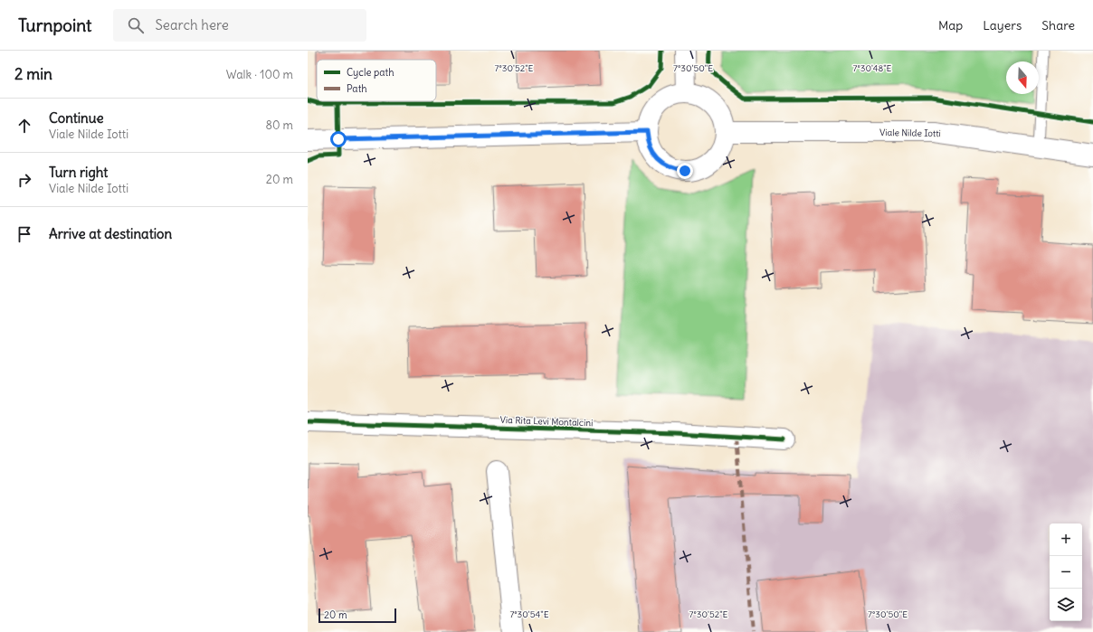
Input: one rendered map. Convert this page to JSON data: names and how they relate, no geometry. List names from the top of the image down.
{
  "streets": {
    "street": ["Viale Nilde Iotti", "Via Rita Levi Montalcini"]
  },
  "legend": ["Cycle path", "Path"],
  "scale_bar": "20 m",
  "north": "bottom",
  "page": {
    "header": "Turnpoint",
    "search": "Search here",
    "nav": ["Map", "Layers", "Share"],
    "heading": ["2 min", "Walk · 100 m"],
    "list": [
      ["Continue", "Viale Nilde Iotti", "80 m"],
      ["Turn right", "Viale Nilde Iotti", "20 m"],
      "Arrive at destination"
    ],
    "map_buttons": ["+", "−"],
    "scale": "20 m"
  },
  "coordinates": [
    "7°30'52\"E",
    "7°30'50\"E",
    "7°30'48\"E",
    "7°30'54\"E"
  ]
}
